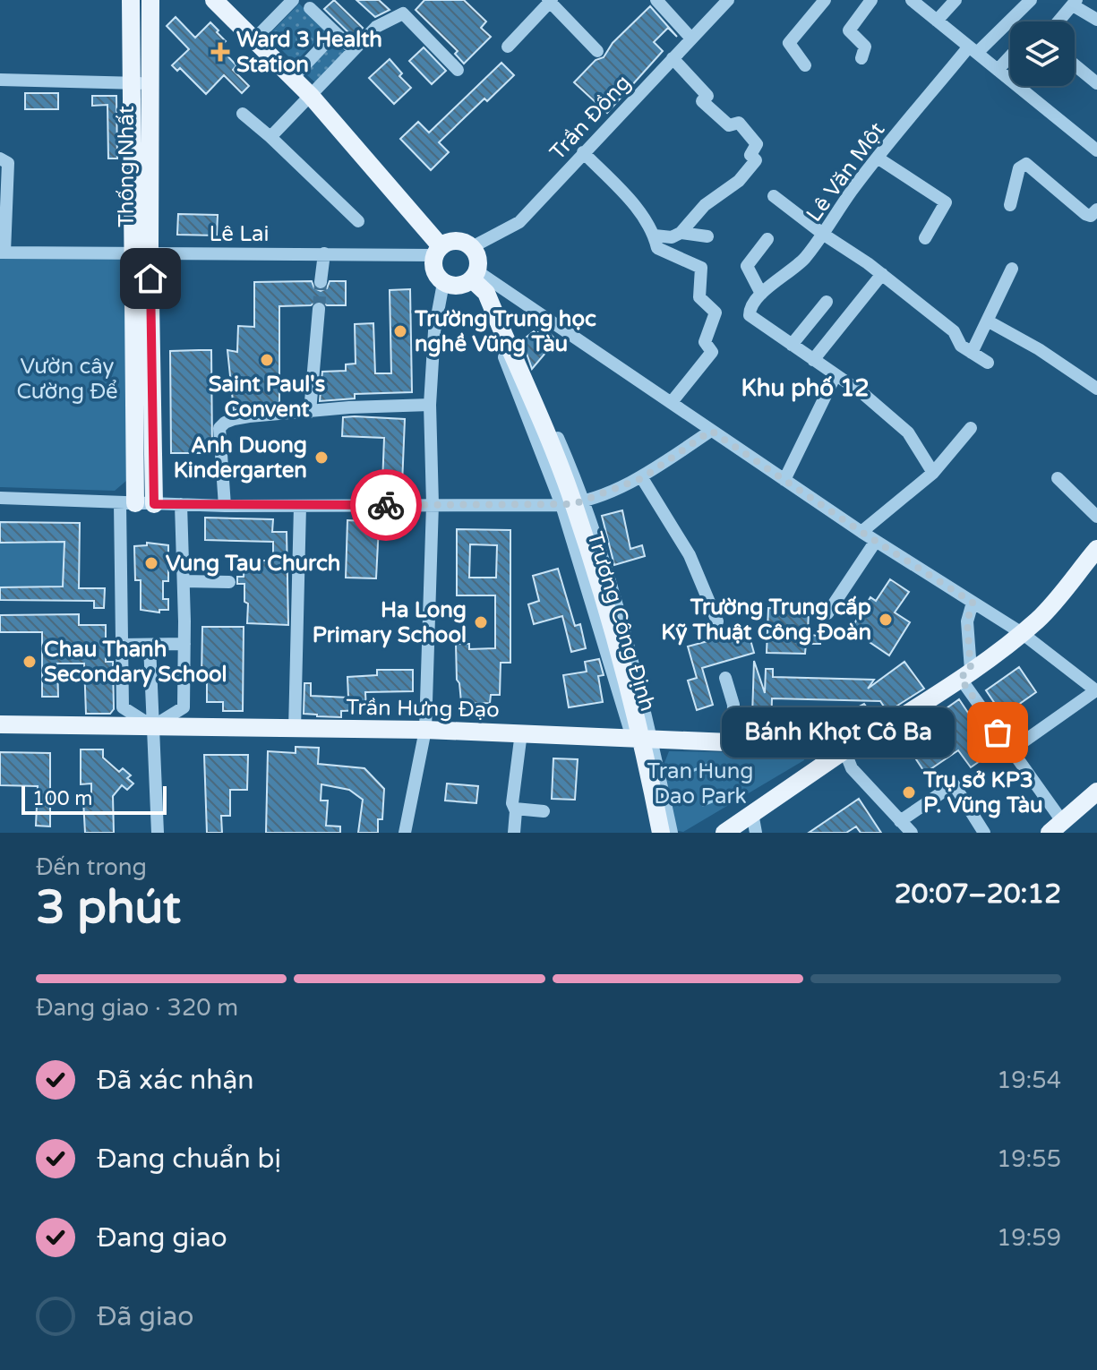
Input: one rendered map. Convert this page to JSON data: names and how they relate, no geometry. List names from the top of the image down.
{
  "streets": {
    "main road": ["Thống Nhất", "Trương Công Định", "Trần Hưng Đạo"],
    "street": ["Trần Đồng", "Lê Văn Một", "Lê Lai"]
  },
  "crossings": [
    ["Trần Đồng", "Lê Lai"],
    ["Trần Đồng", "Trương Công Định"],
    ["Thống Nhất", "Lê Lai"],
    ["Thống Nhất", "Trần Hưng Đạo"],
    ["Lê Lai", "Trương Công Định"],
    ["Trương Công Định", "Trần Hưng Đạo"]
  ],
  "districts": ["Khu phố 12"],
  "parks": ["Vườn cây Cường Để", "Tran Hung Dao Park"],
  "places": {
    "health": ["Ward 3 Health Station"],
    "other": [
      "Trường Trung học nghề Vũng Tàu",
      "Saint Paul's Convent",
      "Anh Duong Kindergarten",
      "Vung Tau Church",
      "Trường Trung cấp Kỹ Thuật Công Đoàn",
      "Ha Long Primary School",
      "Chau Thanh Secondary School",
      "Bánh Khọt Cô Ba",
      "Trụ sở KP3 P. Vũng Tàu"
    ]
  },
  "scale_bar": "100 m",
  "page": {
    "bubble": "Bánh Khọt Cô Ba",
    "scale": "100 m",
    "heading": ["3 phút", "Đến trong", "20:07–20:12"],
    "bar": "Đang giao · 320 m",
    "list": [
      ["Đã xác nhận", "19:54"],
      ["Đang chuẩn bị", "19:55"],
      ["Đang giao", "19:59"],
      "Đã giao"
    ]
  }
}
